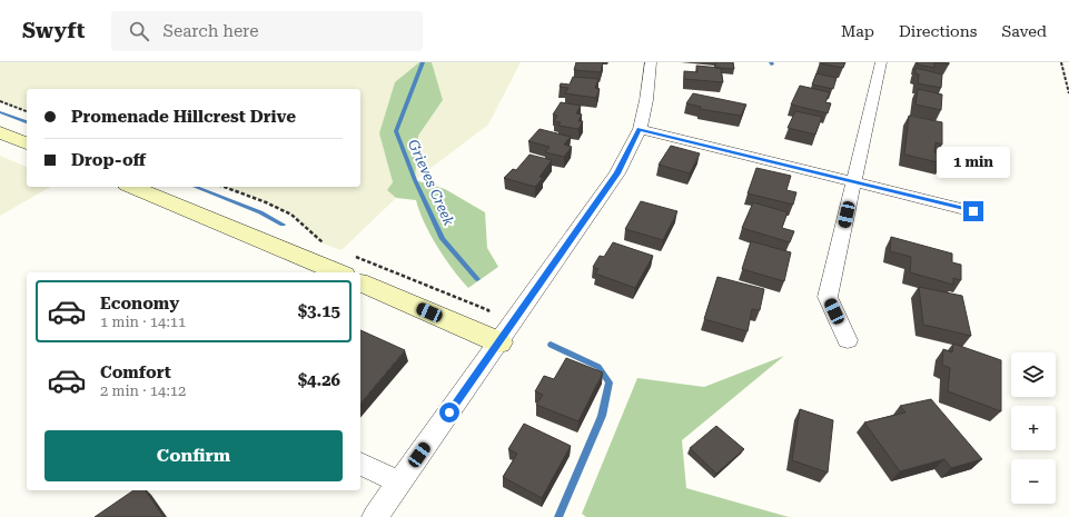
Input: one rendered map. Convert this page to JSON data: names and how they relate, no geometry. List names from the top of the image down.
{
  "water": ["Grieves Creek"],
  "page": {
    "header": "Swyft",
    "search": "Search here",
    "nav": ["Map", "Directions", "Saved"],
    "banner": ["Promenade Hillcrest Drive", "Drop-off"],
    "bubble": "1 min",
    "list": [
      {
        "name": "Economy",
        "note": "1 min · 14:11",
        "value": "$3.15"
      },
      {
        "name": "Comfort",
        "note": "2 min · 14:12",
        "value": "$4.26"
      }
    ],
    "map_buttons": ["+", "−"],
    "buttons": "Confirm"
  }
}
